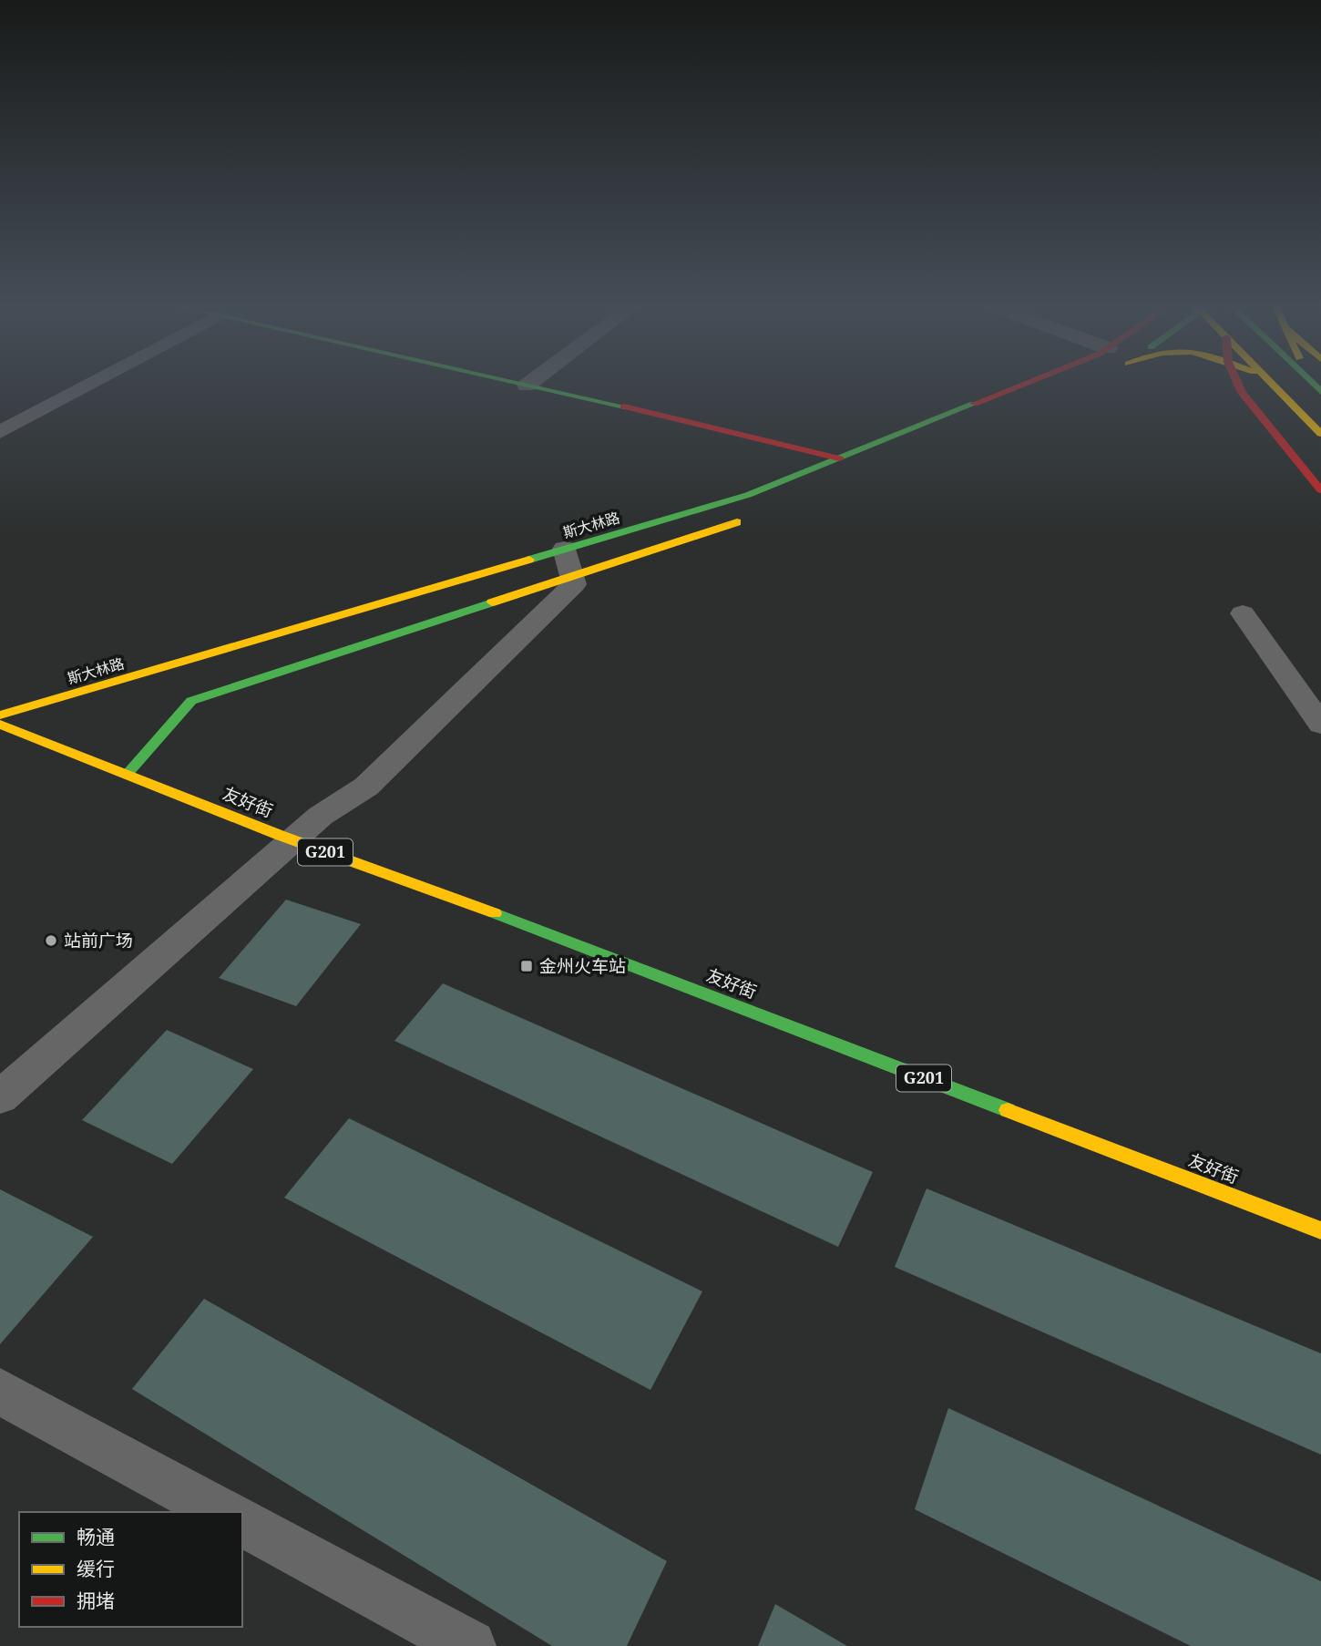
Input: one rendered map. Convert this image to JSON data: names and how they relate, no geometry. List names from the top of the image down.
{
  "streets": {
    "main road": ["斯大林路", "友好街", "G201"]
  },
  "crossings": [
    ["斯大林路", "友好街"],
    ["斯大林路", "G201"],
    ["友好街", "G201"]
  ],
  "places": {
    "other": ["站前广场"],
    "transit": ["金州火车站"]
  },
  "legend": ["畅通", "缓行", "拥堵"]
}
